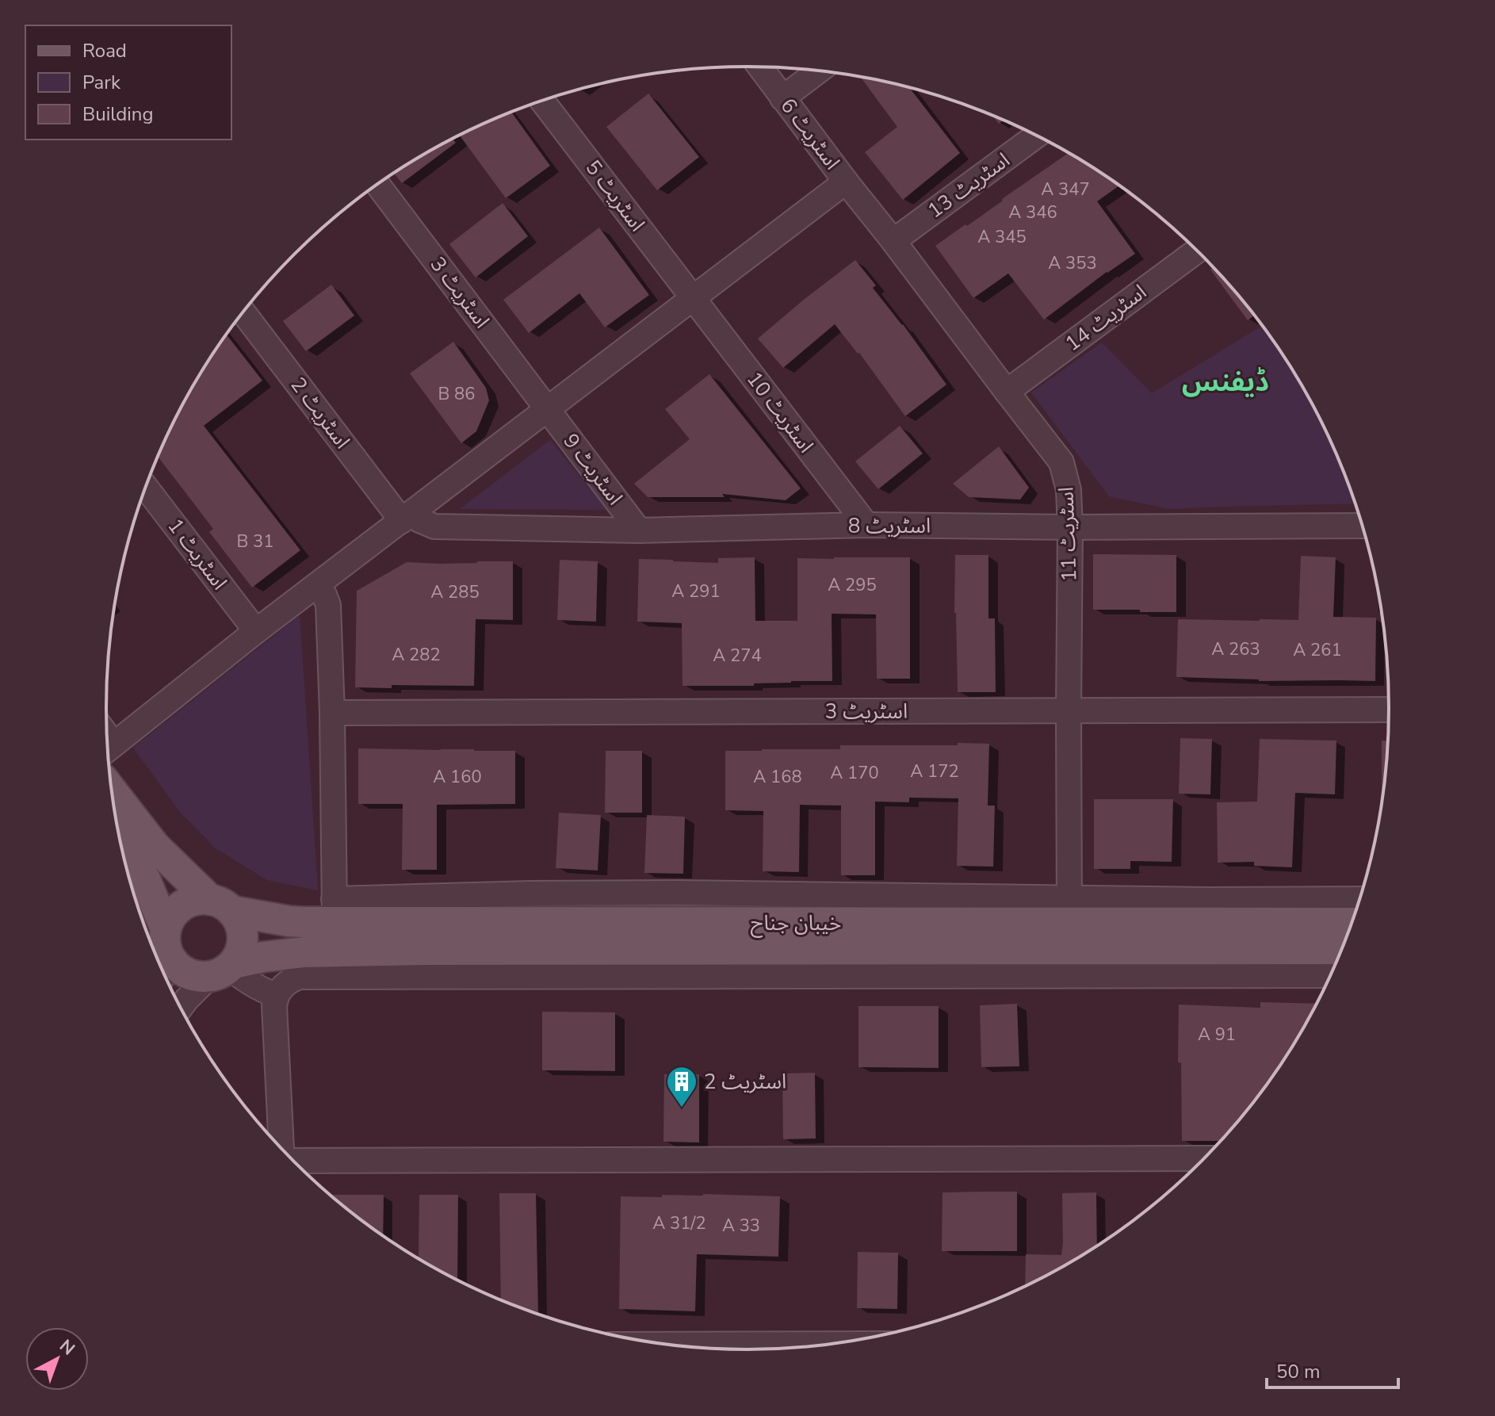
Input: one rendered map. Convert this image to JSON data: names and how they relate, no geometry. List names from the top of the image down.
{
  "streets": {
    "main road": ["خیبان جناح"],
    "street": [
      "اسٹریٹ 6",
      "اسٹریٹ 13",
      "اسٹریٹ 5",
      "اسٹریٹ 3",
      "اسٹریٹ 14",
      "اسٹریٹ 10",
      "اسٹریٹ 2",
      "اسٹریٹ 9",
      "اسٹریٹ 8",
      "اسٹریٹ 11",
      "اسٹریٹ 1"
    ]
  },
  "crossings": [
    ["اسٹریٹ 6", "اسٹریٹ 11"],
    ["اسٹریٹ 13", "اسٹریٹ 11"],
    ["اسٹریٹ 5", "اسٹریٹ 10"],
    ["اسٹریٹ 3", "اسٹریٹ 9"],
    ["اسٹریٹ 3", "اسٹریٹ 11"],
    ["اسٹریٹ 14", "اسٹریٹ 11"],
    ["اسٹریٹ 10", "اسٹریٹ 8"],
    ["اسٹریٹ 2", "اسٹریٹ 8"],
    ["اسٹریٹ 9", "اسٹریٹ 8"],
    ["اسٹریٹ 8", "اسٹریٹ 11"],
    ["اسٹریٹ 11", "خیبان جناح"]
  ],
  "districts": ["ڈیفنس"],
  "places": {
    "building": ["اسٹریٹ 2"]
  },
  "house_numbers": [
    "A 347",
    "A 346",
    "A 345",
    "A 353",
    "B 86",
    "B 31",
    "A 295",
    "A 291",
    "A 285",
    "A 263",
    "A 261",
    "A 282",
    "A 274",
    "A 172",
    "A 170",
    "A 160",
    "A 168",
    "A 91",
    "A 31/2",
    "A 33"
  ],
  "legend": ["Road", "Park", "Building"],
  "scale_bar": "50 m",
  "north": "top right"
}
